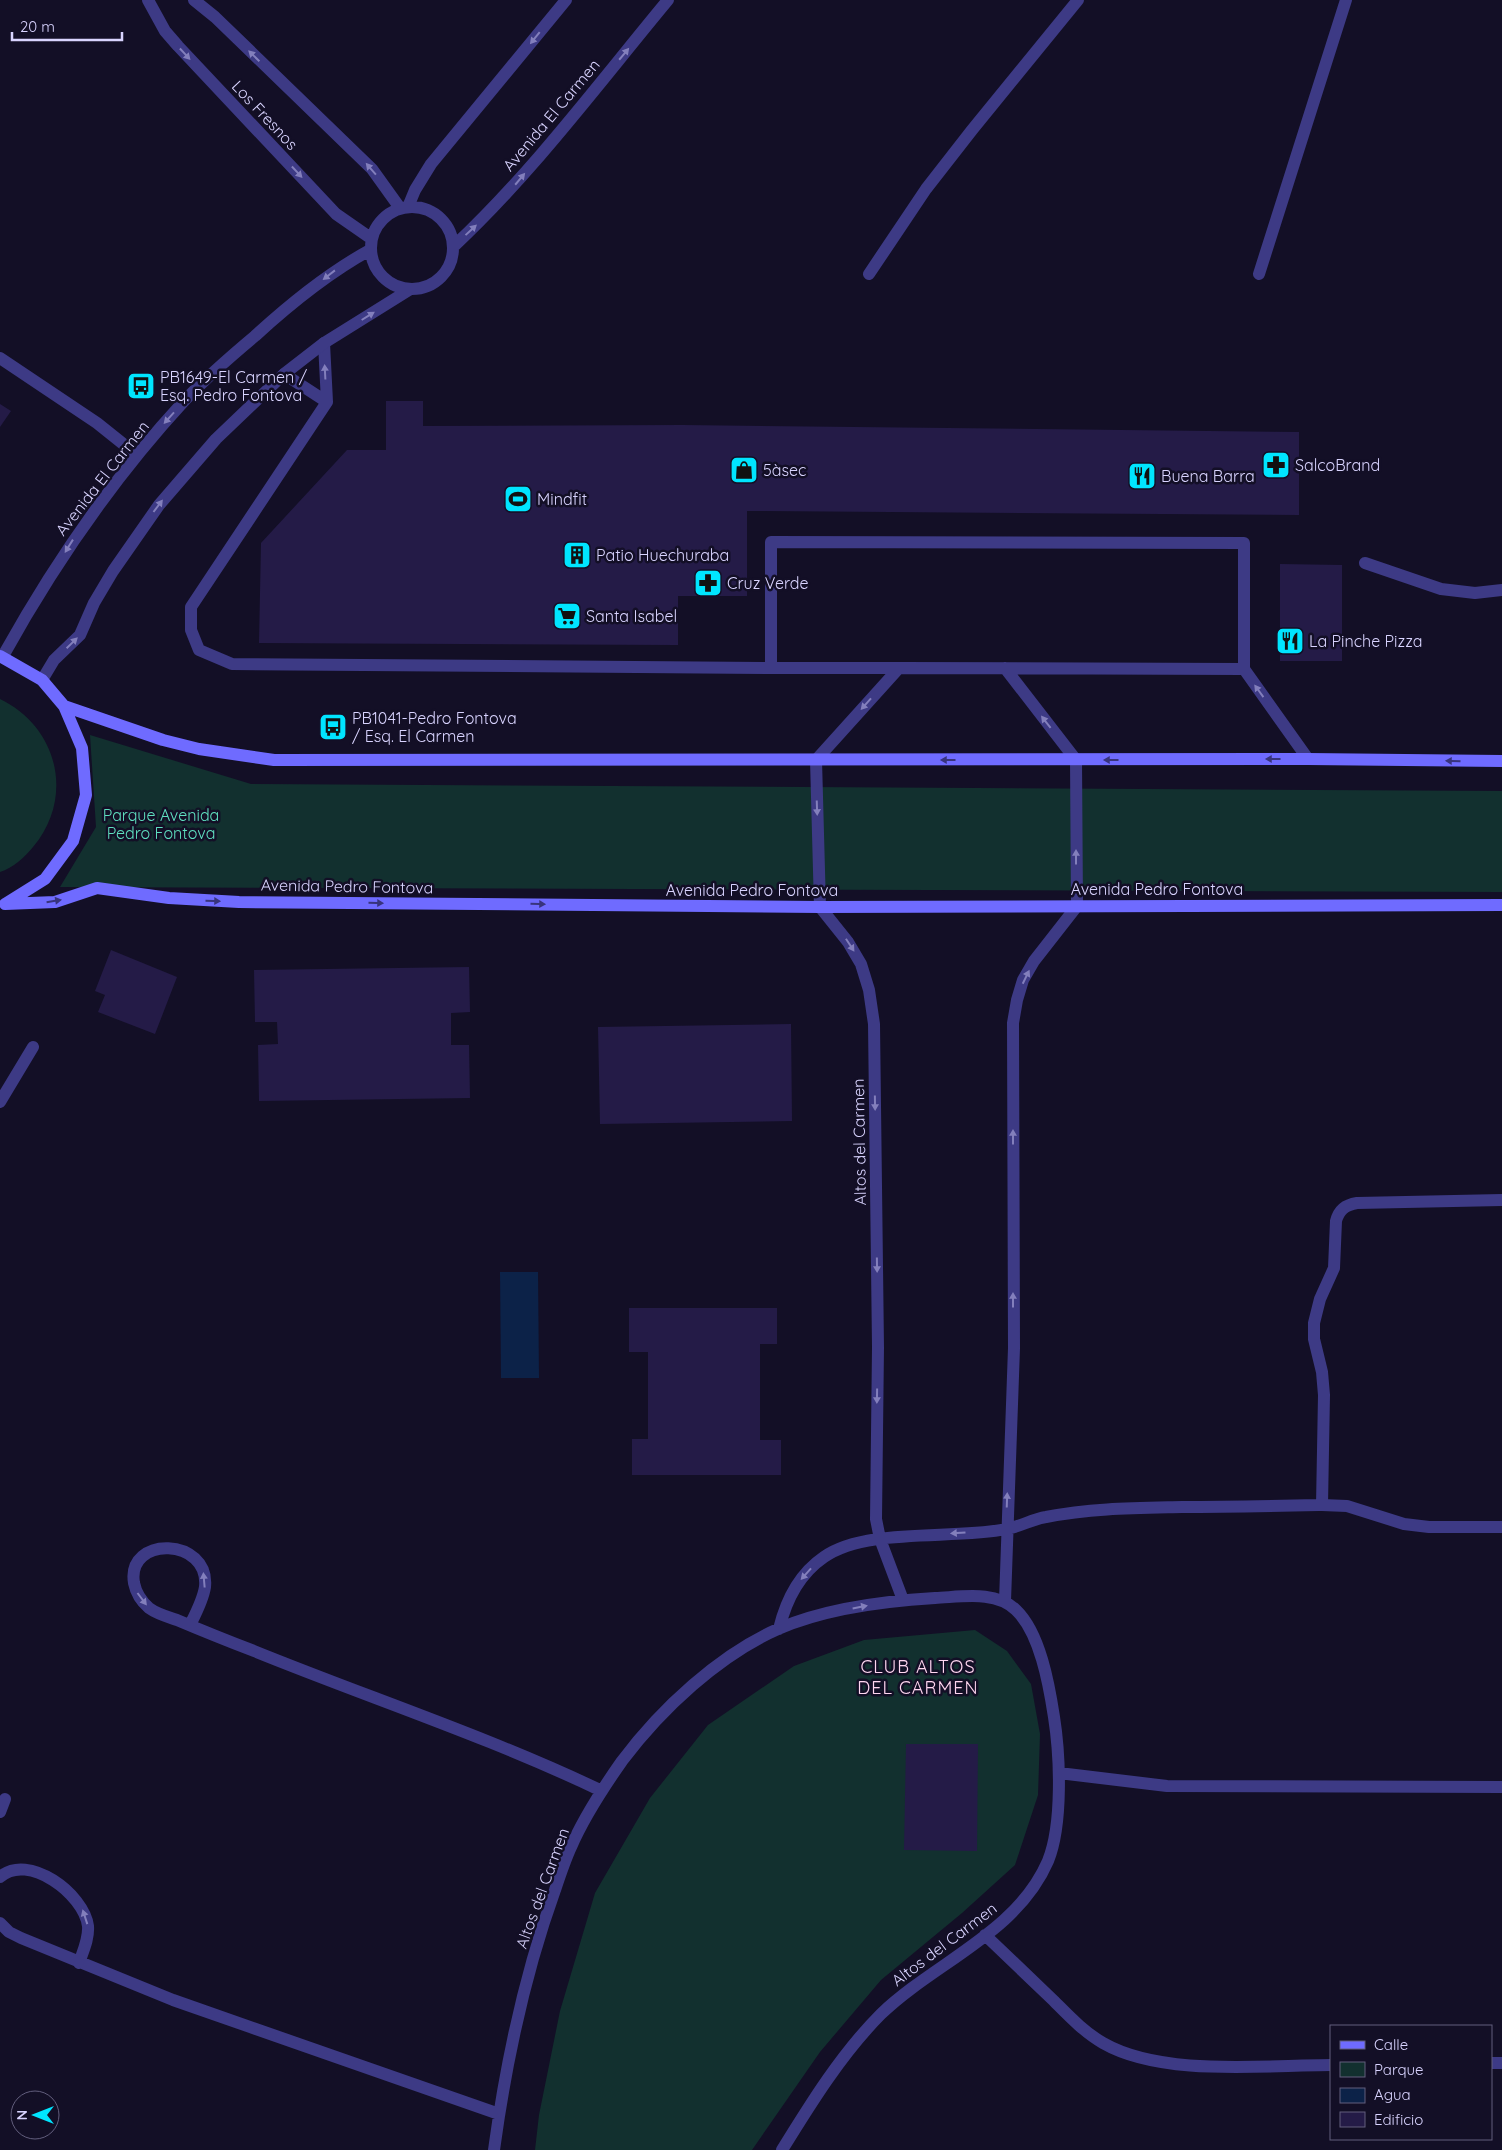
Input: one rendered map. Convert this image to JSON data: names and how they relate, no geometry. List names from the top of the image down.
{
  "streets": {
    "street": [
      "Los Fresnos",
      "Avenida El Carmen",
      "Avenida Pedro Fontova",
      "Altos del Carmen"
    ]
  },
  "crossings": [
    ["Los Fresnos", "Avenida El Carmen"],
    ["Avenida Pedro Fontova", "Altos del Carmen"]
  ],
  "one_way": ["Avenida Pedro Fontova"],
  "districts": ["CLUB ALTOS DEL CARMEN"],
  "parks": ["Parque Avenida Pedro Fontova"],
  "places": {
    "bus stop": ["PB1649-El Carmen / Esq. Pedro Fontova", "PB1041-Pedro Fontova / Esq. El Carmen"],
    "pharmacy": ["SalcoBrand", "Cruz Verde"],
    "shop": ["5àsec"],
    "restaurant": ["Buena Barra", "La Pinche Pizza"],
    "sports": ["Mindfit"],
    "building": ["Patio Huechuraba"],
    "supermarket": ["Santa Isabel"]
  },
  "legend": [
    "Calle",
    "Parque",
    "Agua",
    "Edificio"
  ],
  "scale_bar": "20 m",
  "north": "left"
}
